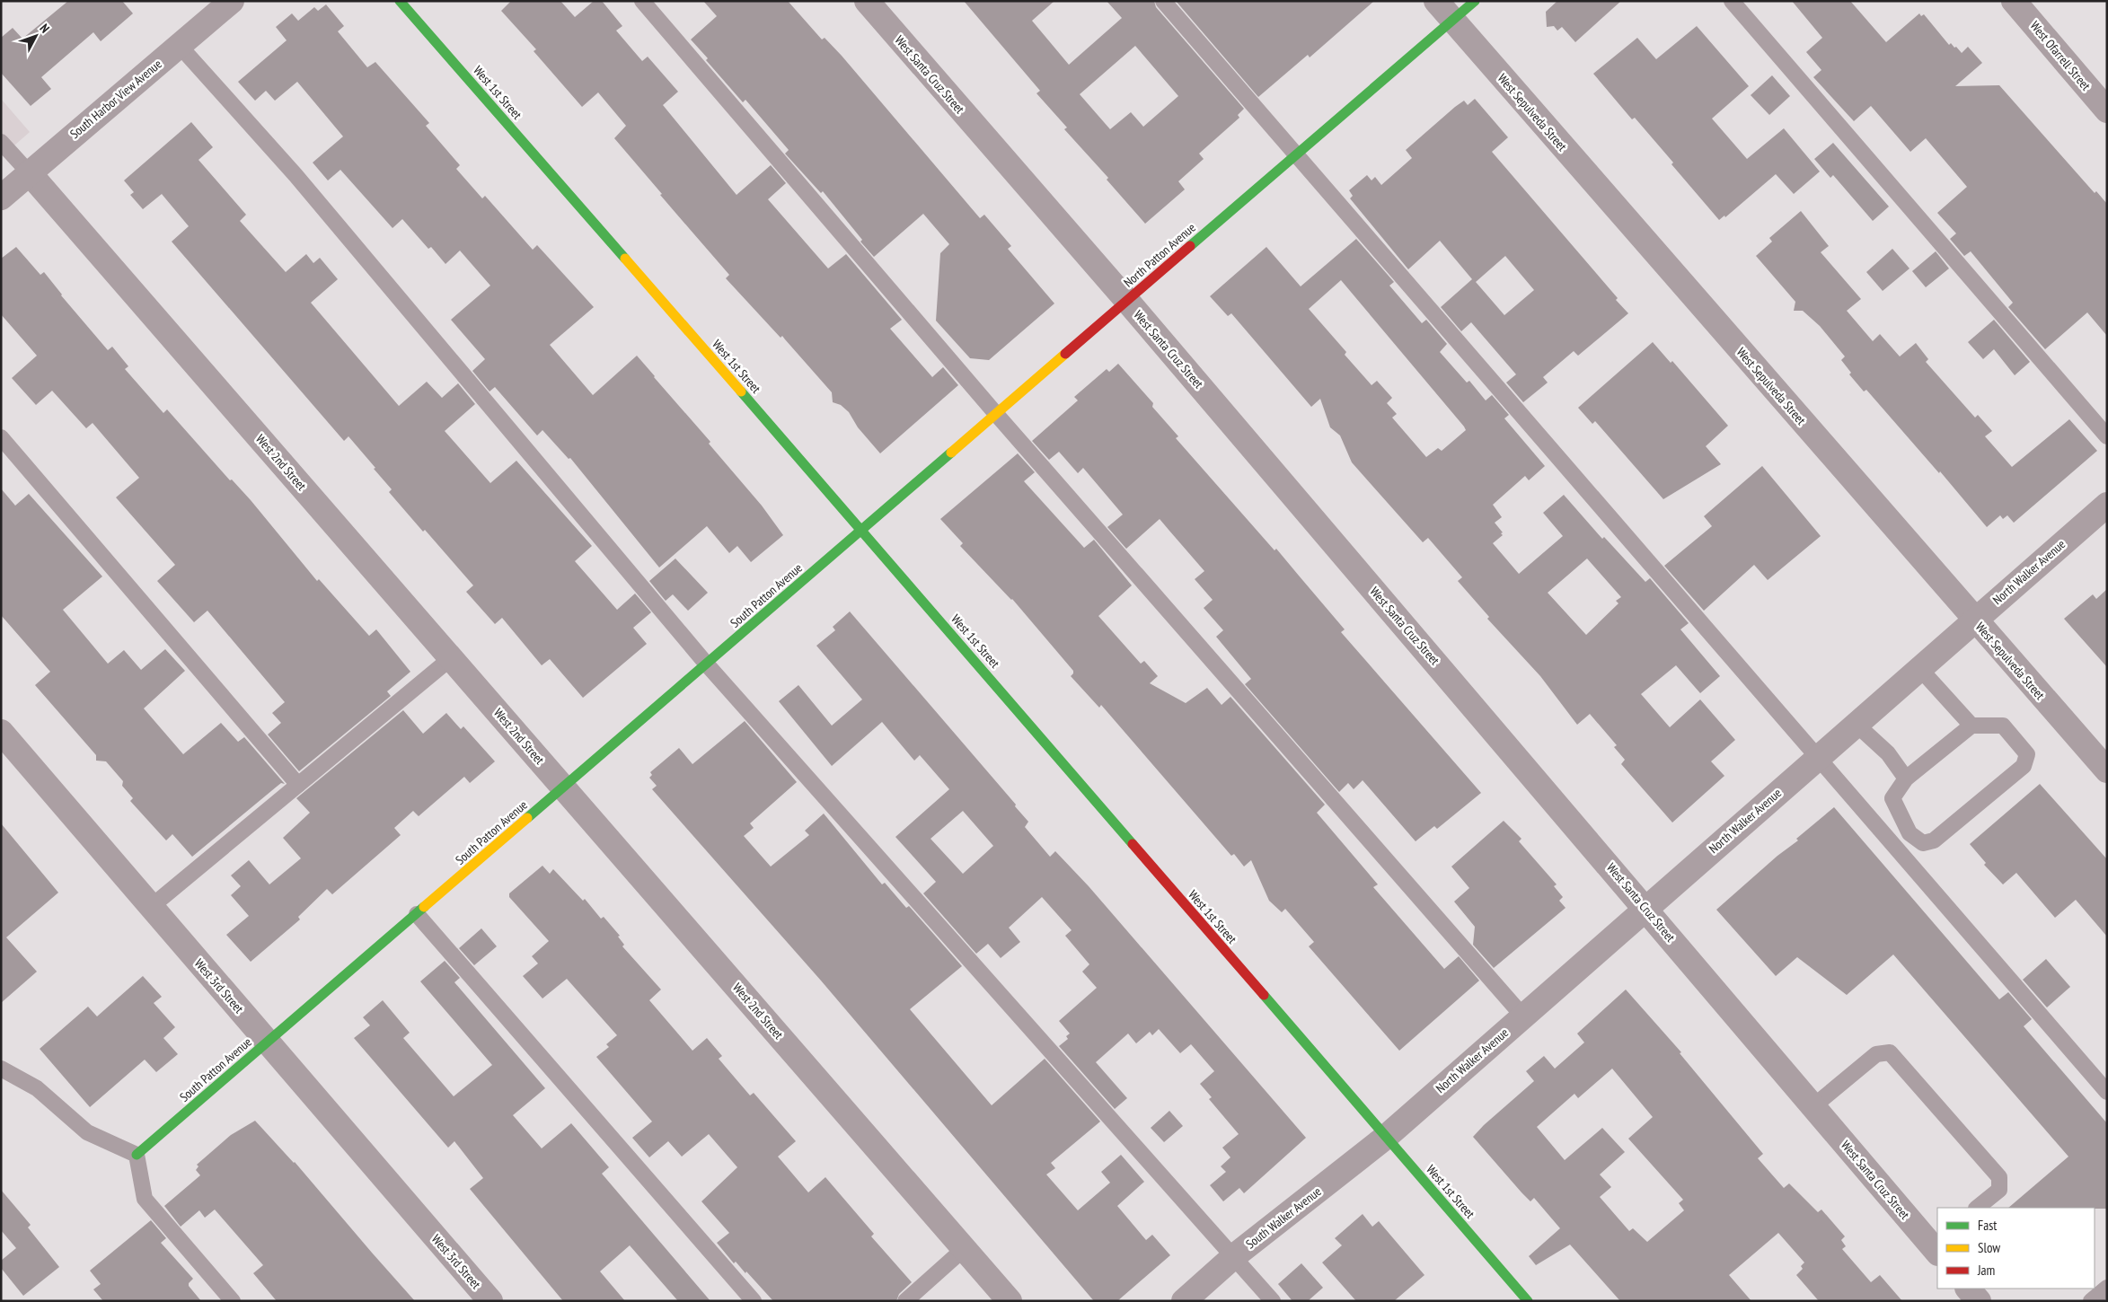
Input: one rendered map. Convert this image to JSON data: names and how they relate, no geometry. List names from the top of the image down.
{
  "streets": {
    "street": [
      "West Ofarrell Street",
      "West Santa Cruz Street",
      "West 1st Street",
      "South Harbor View Avenue",
      "West Sepulveda Street",
      "North Patton Avenue",
      "West 2nd Street",
      "North Walker Avenue",
      "South Patton Avenue",
      "West 3rd Street",
      "South Walker Avenue"
    ]
  },
  "crossings": [
    ["West Santa Cruz Street", "North Patton Avenue"],
    ["West Santa Cruz Street", "North Walker Avenue"],
    ["West 1st Street", "North Patton Avenue"],
    ["West 1st Street", "North Walker Avenue"],
    ["West 1st Street", "South Patton Avenue"],
    ["West 1st Street", "South Walker Avenue"],
    ["South Harbor View Avenue", "West 2nd Street"],
    ["West Sepulveda Street", "North Patton Avenue"],
    ["West Sepulveda Street", "North Walker Avenue"],
    ["North Patton Avenue", "South Patton Avenue"],
    ["West 2nd Street", "South Patton Avenue"],
    ["North Walker Avenue", "South Walker Avenue"],
    ["South Patton Avenue", "West 3rd Street"]
  ],
  "legend": ["Fast", "Slow", "Jam"],
  "north": "top right"
}
